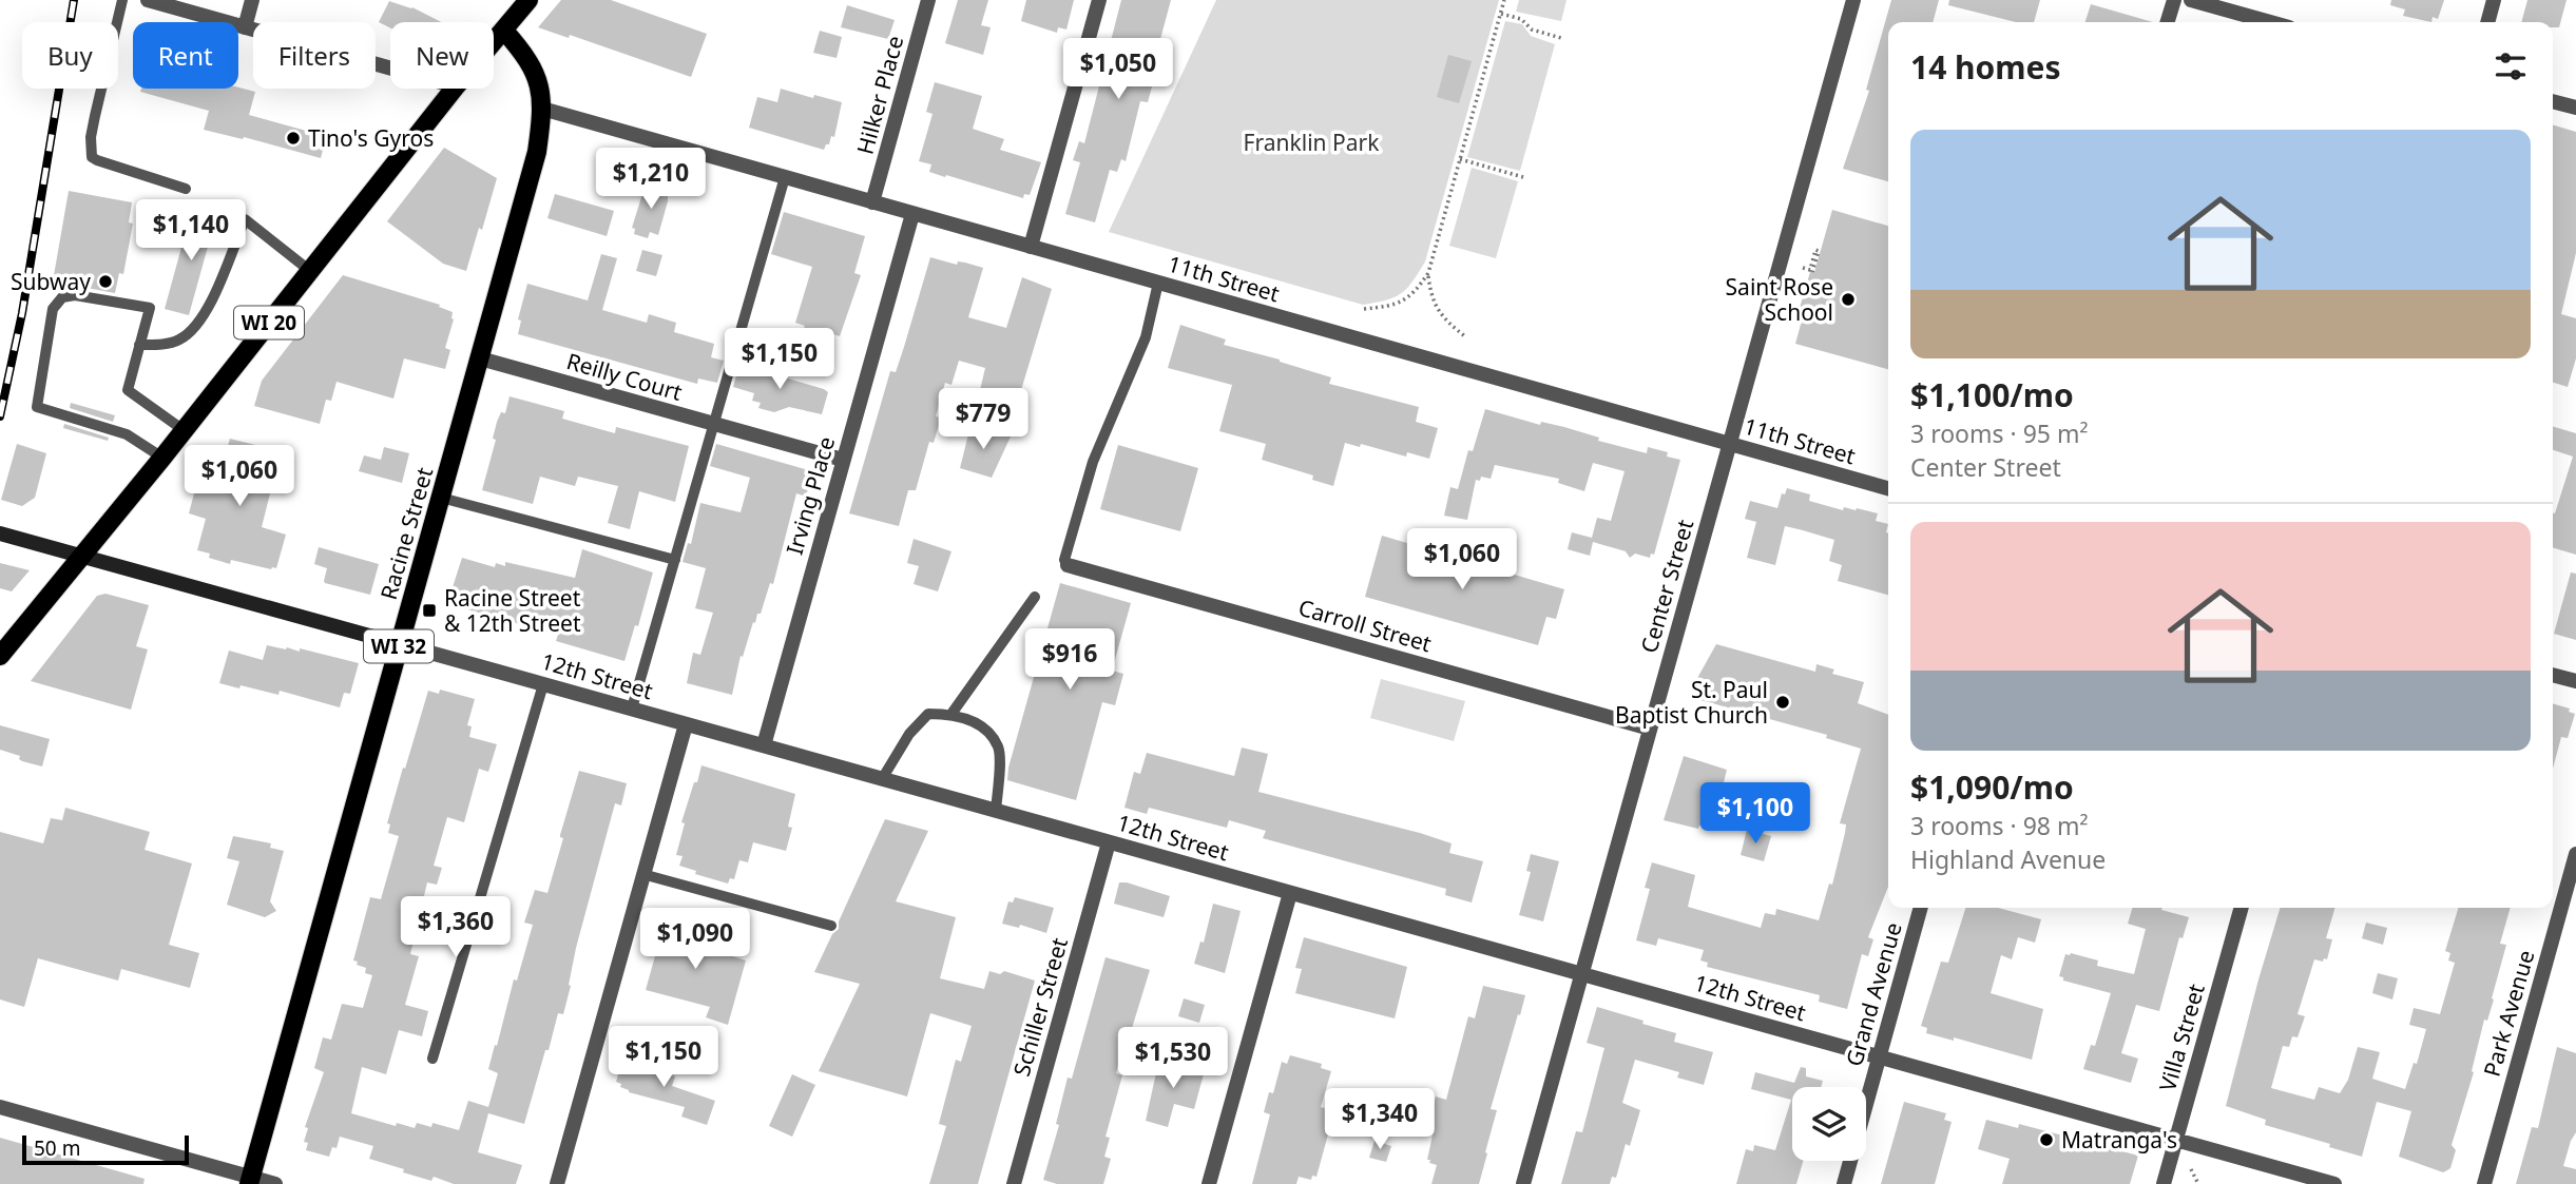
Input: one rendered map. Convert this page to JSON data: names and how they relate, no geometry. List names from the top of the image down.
{
  "streets": {
    "main road": ["WI 20", "Racine Street", "WI 32"],
    "street": [
      "Hilker Place",
      "11th Street",
      "Reilly Court",
      "Irving Place",
      "Center Street",
      "Carroll Street",
      "12th Street",
      "Grand Avenue",
      "Schiller Street",
      "Park Avenue",
      "Villa Street"
    ]
  },
  "crossings": [
    ["Hilker Place", "11th Street"],
    ["11th Street", "Irving Place"],
    ["11th Street", "Racine Street"],
    ["11th Street", "Center Street"],
    ["WI 20", "Racine Street"],
    ["WI 20", "12th Street"],
    ["Reilly Court", "Irving Place"],
    ["Reilly Court", "Racine Street"],
    ["Irving Place", "12th Street"],
    ["Racine Street", "12th Street"],
    ["Center Street", "Carroll Street"],
    ["Center Street", "12th Street"],
    ["12th Street", "Grand Avenue"],
    ["12th Street", "Schiller Street"],
    ["12th Street", "Villa Street"]
  ],
  "parks": ["Franklin Park"],
  "places": {
    "other": [
      "Tino's Gyros",
      "Subway",
      "Saint Rose School",
      "St. Paul Baptist Church",
      "Matranga's"
    ],
    "transit": ["Racine Street & 12th Street"]
  },
  "scale_bar": "50 m",
  "page": {
    "chip": [
      "Buy",
      "Rent",
      "Filters",
      "New"
    ],
    "heading": "14 homes",
    "price": [
      "$1,050",
      "$1,210",
      "$1,140",
      "$1,150",
      "$779",
      "$1,060",
      "$1,060",
      "$916",
      "$1,100",
      "$1,360",
      "$1,090",
      "$1,150",
      "$1,530",
      "$1,340"
    ],
    "list": [
      {
        "name": "$1,100/mo",
        "note": "3 rooms · 95 m² · Center Street"
      },
      {
        "name": "$1,090/mo",
        "note": "3 rooms · 98 m² · Highland Avenue"
      }
    ],
    "scale": "50 m"
  }
}
